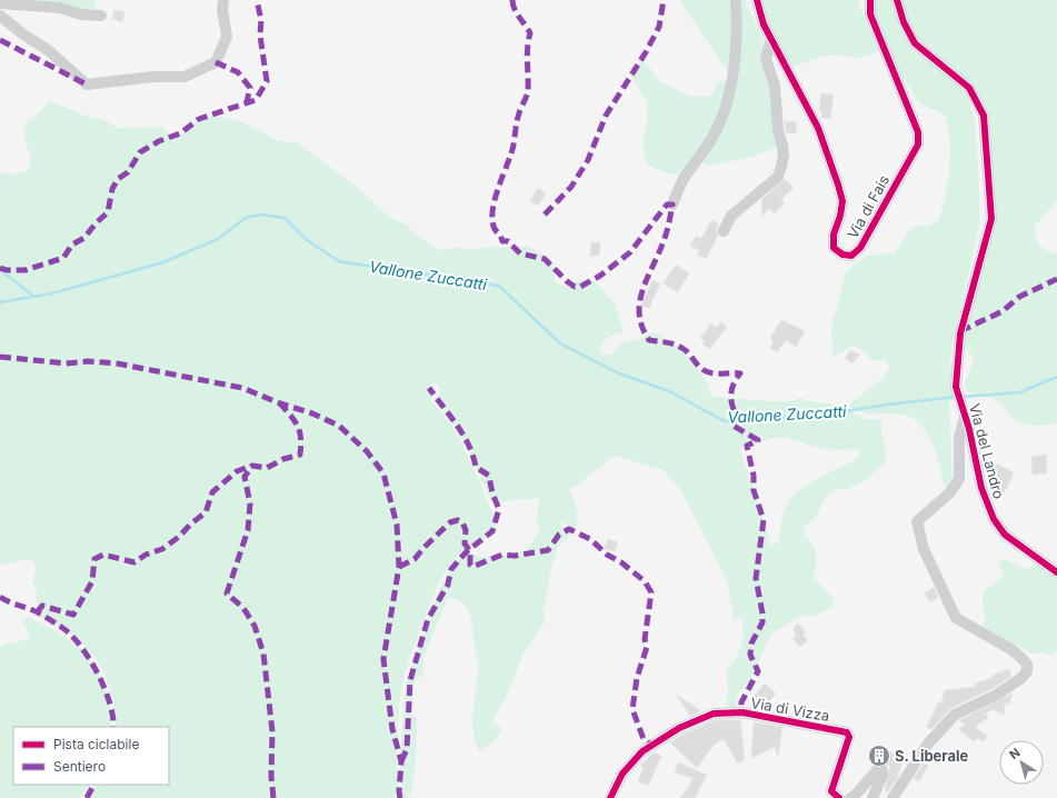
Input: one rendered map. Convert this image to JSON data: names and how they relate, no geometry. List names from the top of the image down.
{
  "streets": {
    "street": ["Via di Fais", "Via del Landro", "Via di Vizza"]
  },
  "water": ["Vallone Zuccatti"],
  "places": {
    "building": ["S. Liberale"]
  },
  "legend": ["Pista ciclabile", "Sentiero"],
  "north": "top left"
}
